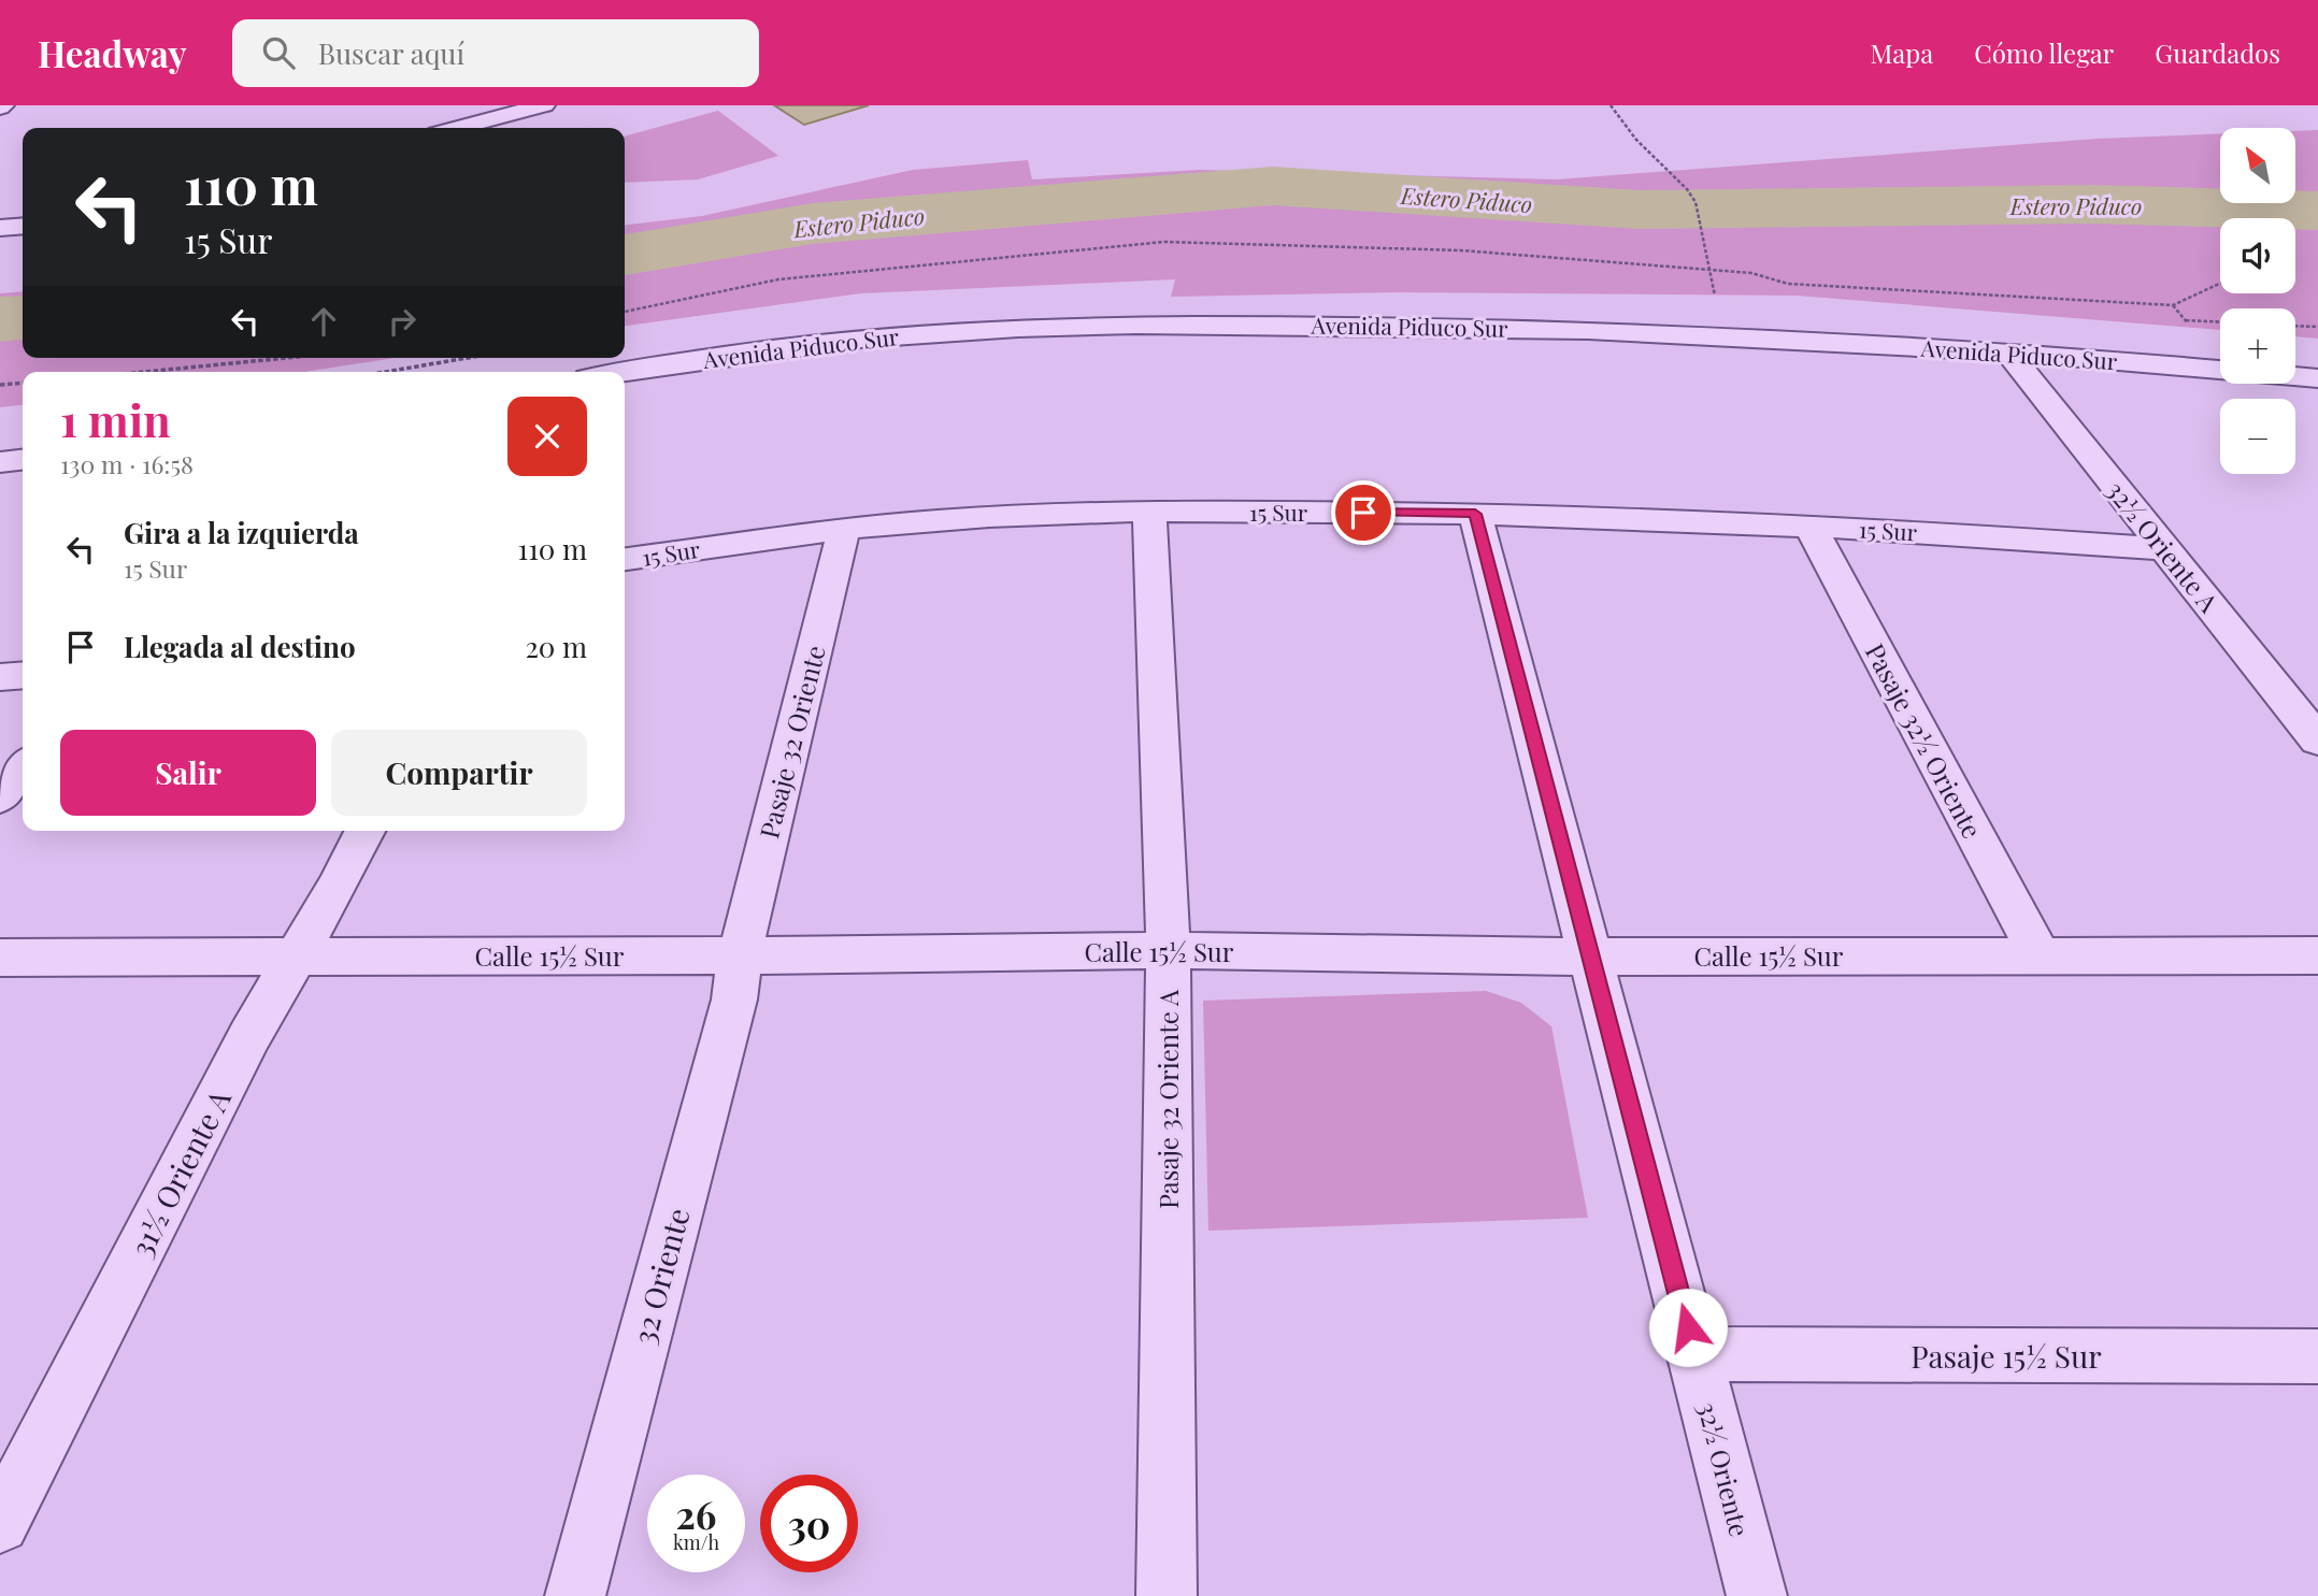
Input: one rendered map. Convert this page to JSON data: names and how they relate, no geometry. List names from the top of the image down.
{
  "streets": {
    "street": [
      "Avenida Piduco Sur",
      "15 Sur",
      "32½ Oriente A",
      "Pasaje 32½ Oriente",
      "Pasaje 32 Oriente",
      "Calle 15½ Sur",
      "Pasaje 32 Oriente A",
      "31½ Oriente A",
      "32 Oriente",
      "Pasaje 15½ Sur",
      "32½ Oriente"
    ]
  },
  "crossings": [
    ["Avenida Piduco Sur", "32½ Oriente A"],
    ["15 Sur", "32½ Oriente A"],
    ["15 Sur", "Pasaje 32½ Oriente"],
    ["15 Sur", "Pasaje 32 Oriente"],
    ["15 Sur", "Pasaje 32 Oriente A"],
    ["15 Sur", "32½ Oriente"],
    ["Pasaje 32½ Oriente", "Calle 15½ Sur"],
    ["Pasaje 32 Oriente", "Calle 15½ Sur"],
    ["Pasaje 32 Oriente", "32 Oriente"],
    ["Calle 15½ Sur", "Pasaje 32 Oriente A"],
    ["Calle 15½ Sur", "31½ Oriente A"],
    ["Calle 15½ Sur", "32 Oriente"],
    ["Calle 15½ Sur", "32½ Oriente"],
    ["Pasaje 15½ Sur", "32½ Oriente"]
  ],
  "water": ["Estero Piduco"],
  "north": "top left",
  "page": {
    "header": "Headway",
    "search": "Buscar aquí",
    "nav": ["Mapa", "Cómo llegar", "Guardados"],
    "map_buttons": ["+", "−"],
    "turn": ["110 m", "15 Sur"],
    "heading": ["1 min", "130 m · 16:58"],
    "list": [
      {
        "name": "Gira a la izquierda",
        "note": "15 Sur",
        "value": "110 m"
      },
      {
        "name": "Llegada al destino",
        "value": "20 m"
      }
    ],
    "buttons": ["Salir", "Compartir"],
    "speed": "26 km/h",
    "limit": "30"
  }
}
